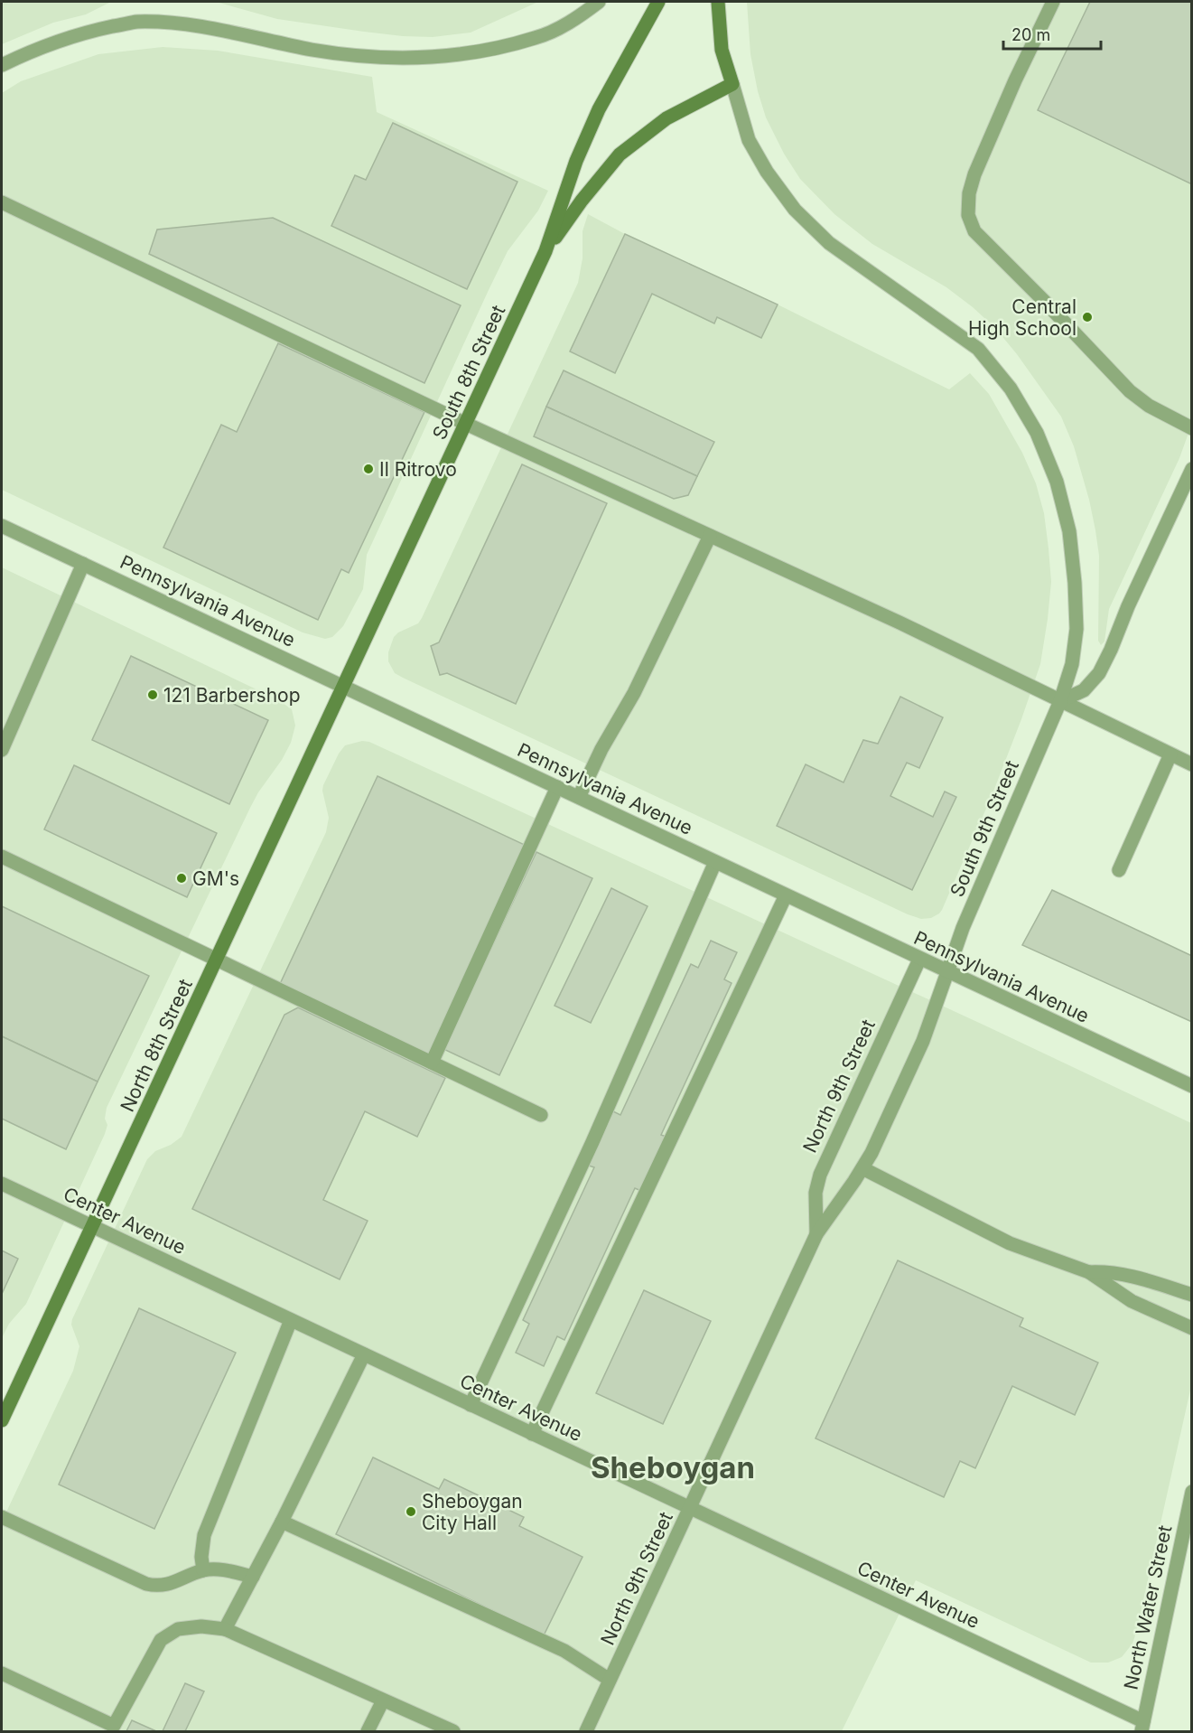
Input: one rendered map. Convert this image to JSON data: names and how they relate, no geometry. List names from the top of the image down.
{
  "streets": {
    "main road": ["South 8th Street", "South 9th Street", "North 8th Street"],
    "street": [
      "Pennsylvania Avenue",
      "North 9th Street",
      "Center Avenue",
      "North Water Street"
    ]
  },
  "crossings": [
    ["South 8th Street", "Pennsylvania Avenue"],
    ["South 8th Street", "South 9th Street"],
    ["South 8th Street", "North 8th Street"],
    ["Pennsylvania Avenue", "South 9th Street"],
    ["Pennsylvania Avenue", "North 8th Street"],
    ["Pennsylvania Avenue", "North 9th Street"],
    ["South 9th Street", "North 9th Street"],
    ["North 8th Street", "Center Avenue"],
    ["North 9th Street", "Center Avenue"],
    ["Center Avenue", "North Water Street"]
  ],
  "districts": ["Sheboygan"],
  "places": [
    "Central High School",
    "Il Ritrovo",
    "121 Barbershop",
    "GM's",
    "Sheboygan City Hall"
  ],
  "scale_bar": "20 m"
}
